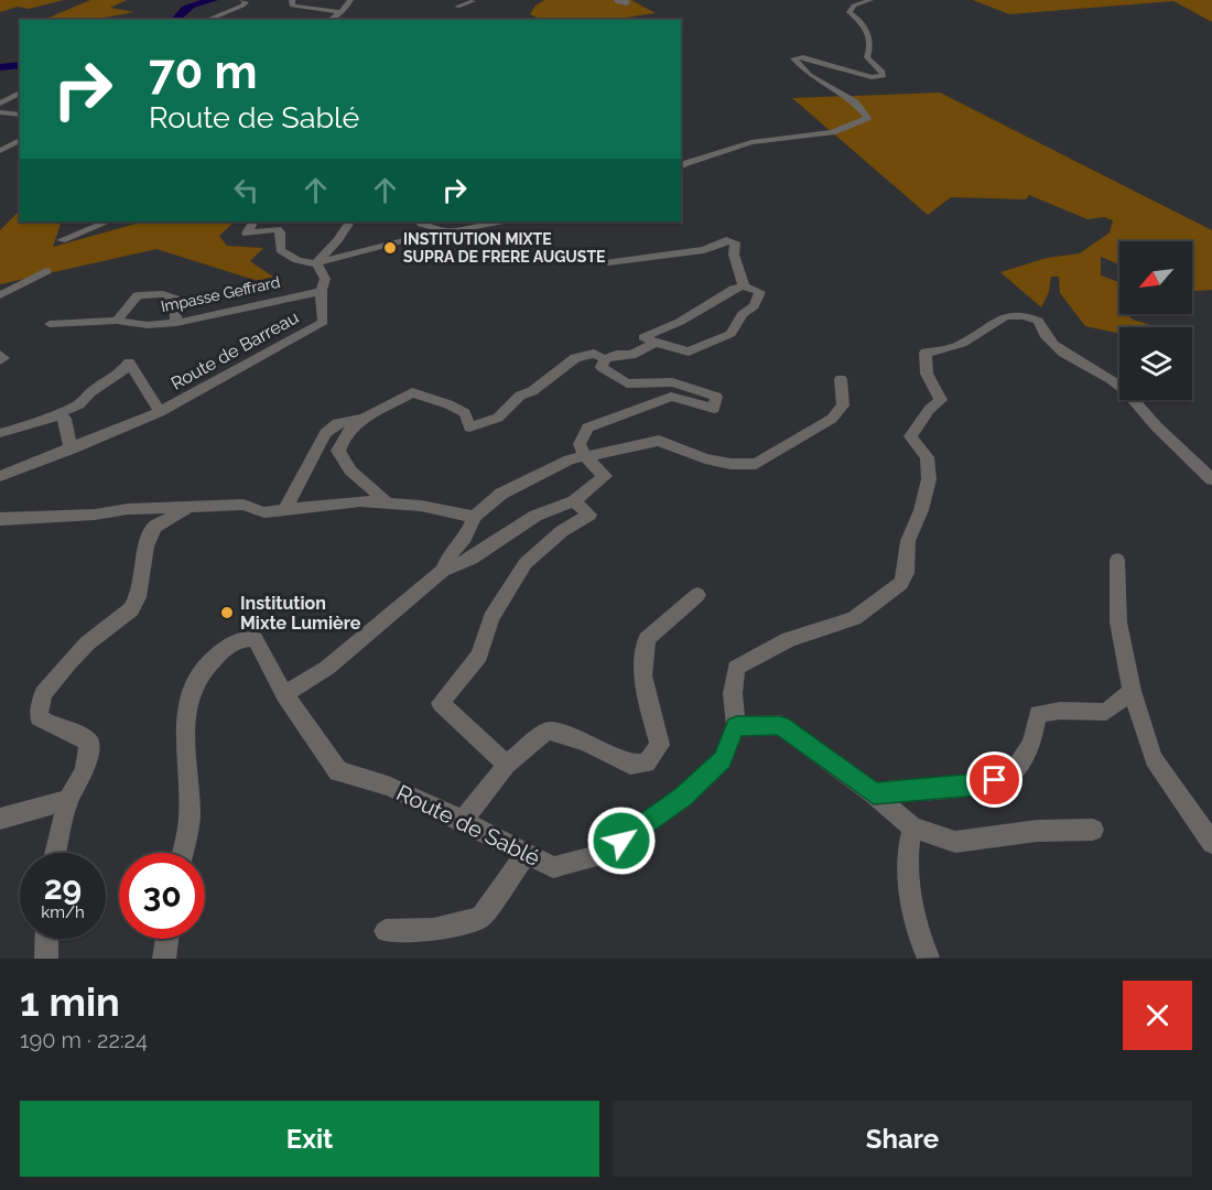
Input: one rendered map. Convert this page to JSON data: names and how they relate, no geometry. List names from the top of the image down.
{
  "streets": {
    "street": ["Impasse Geffrard", "Route de Barreau", "Route de Sablé"]
  },
  "crossings": [
    ["Impasse Geffrard", "Route de Barreau"]
  ],
  "places": ["INSTITUTION MIXTE SUPRA DE FRERE AUGUSTE", "Institution Mixte Lumière"],
  "north": "bottom left",
  "page": {
    "turn": ["70 m", "Route de Sablé"],
    "speed": "29 km/h",
    "limit": "30",
    "heading": ["1 min", "190 m · 22:24"],
    "buttons": ["Exit", "Share"]
  }
}
